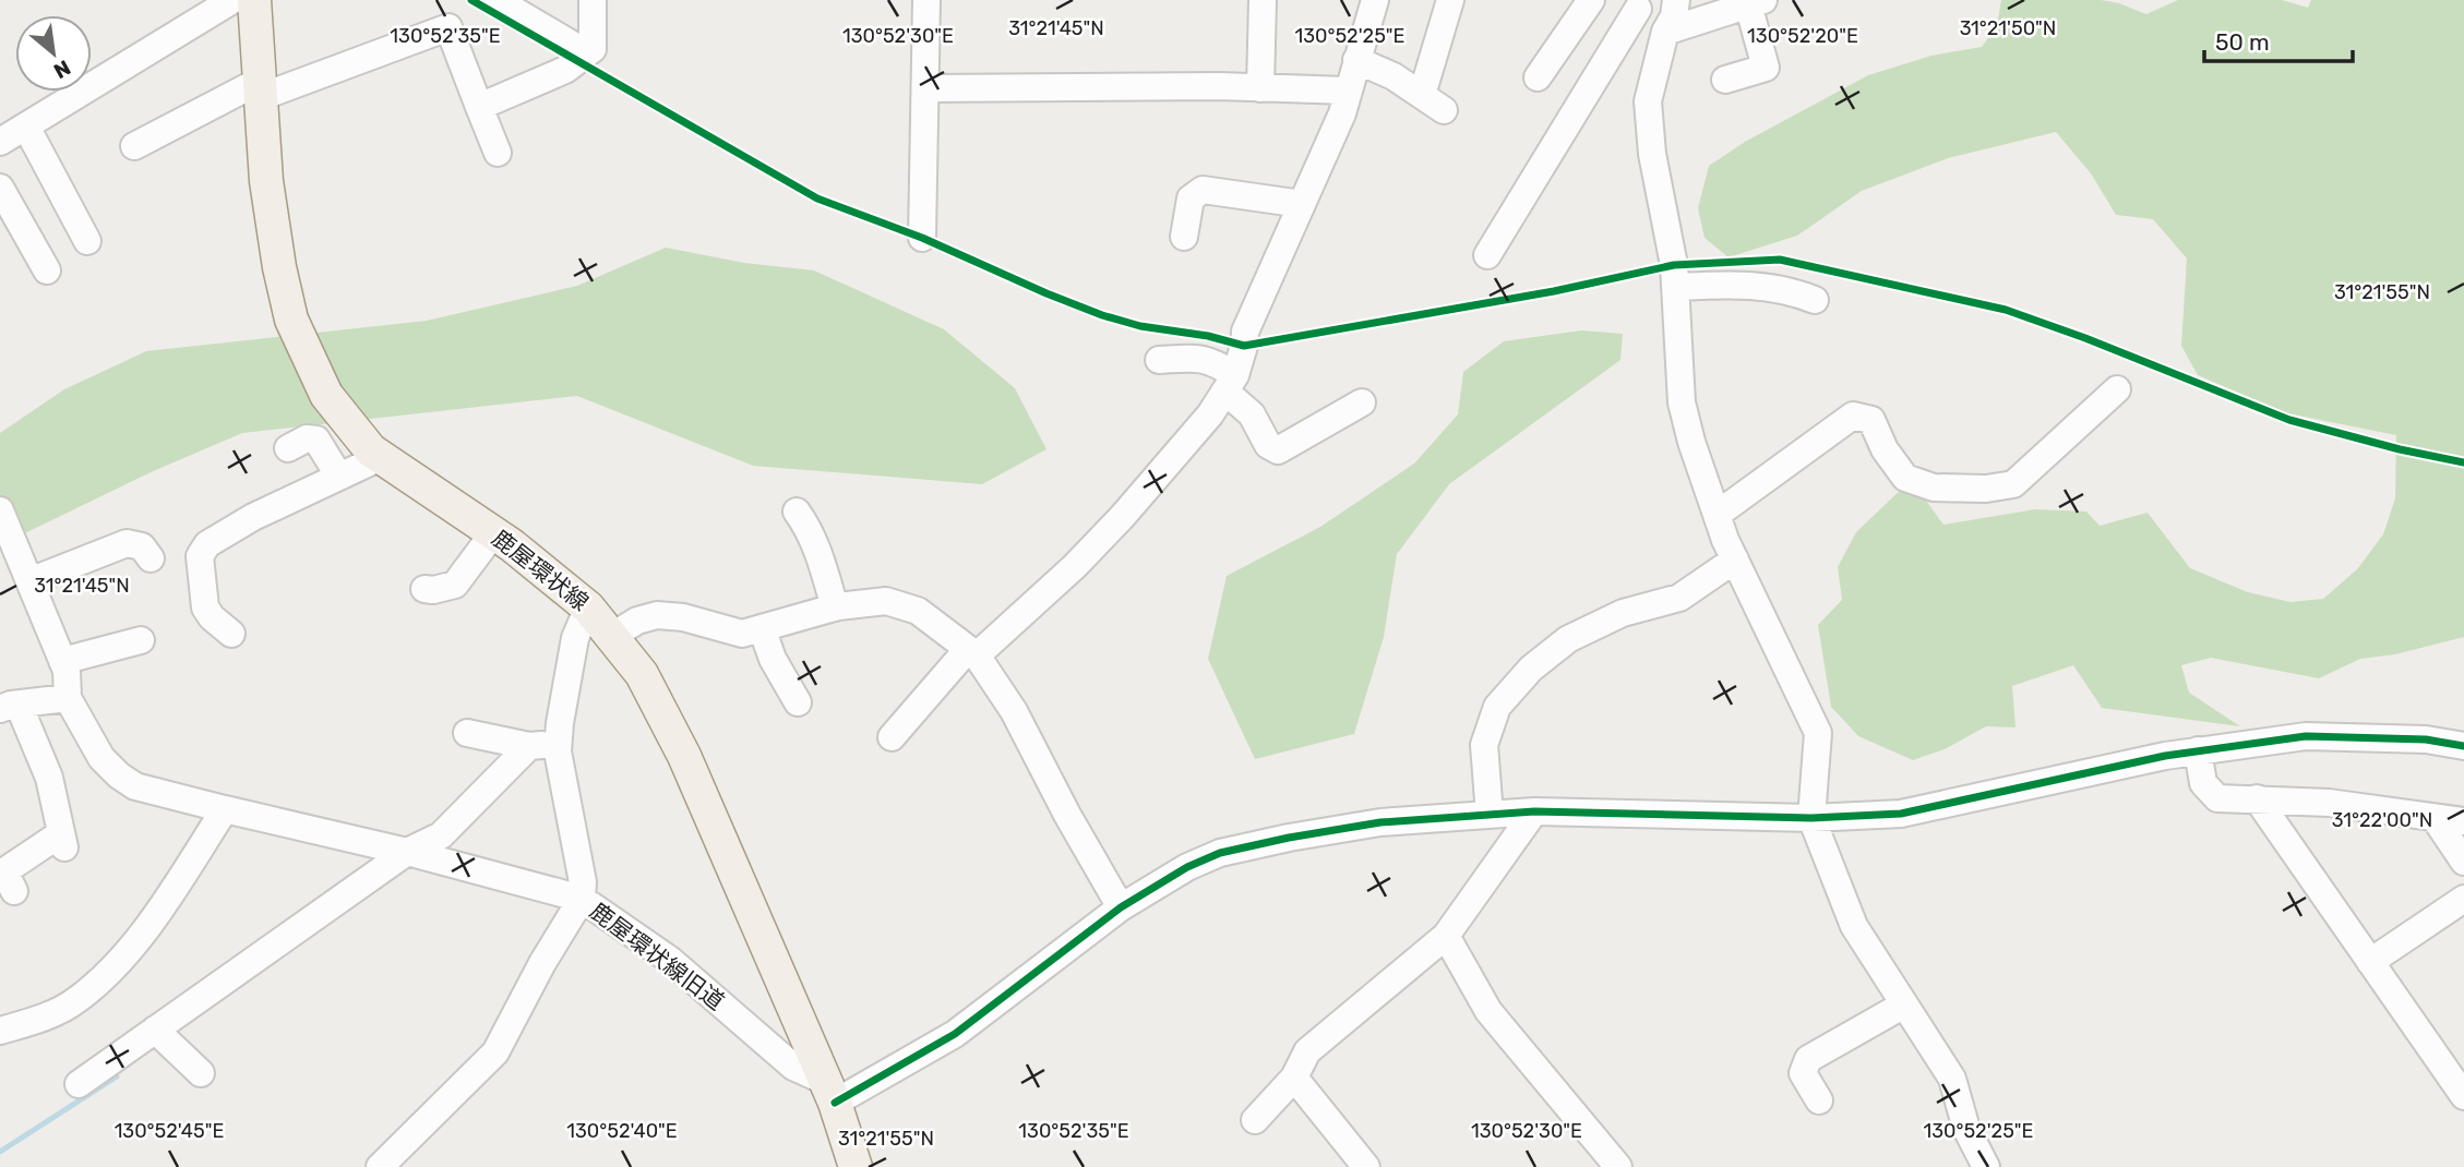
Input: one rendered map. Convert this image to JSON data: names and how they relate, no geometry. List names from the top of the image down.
{
  "streets": {
    "main road": ["鹿屋環状線"],
    "street": ["鹿屋環状線旧道"]
  },
  "crossings": [
    ["鹿屋環状線", "鹿屋環状線旧道"]
  ],
  "scale_bar": "50 m",
  "north": "bottom right",
  "coordinates": [
    "31°21'45\"N",
    "31°21'50\"N",
    "130°52'35\"E",
    "130°52'30\"E",
    "130°52'25\"E",
    "130°52'20\"E",
    "31°21'55\"N",
    "31°22'00\"N",
    "130°52'45\"E",
    "130°52'40\"E"
  ]
}
